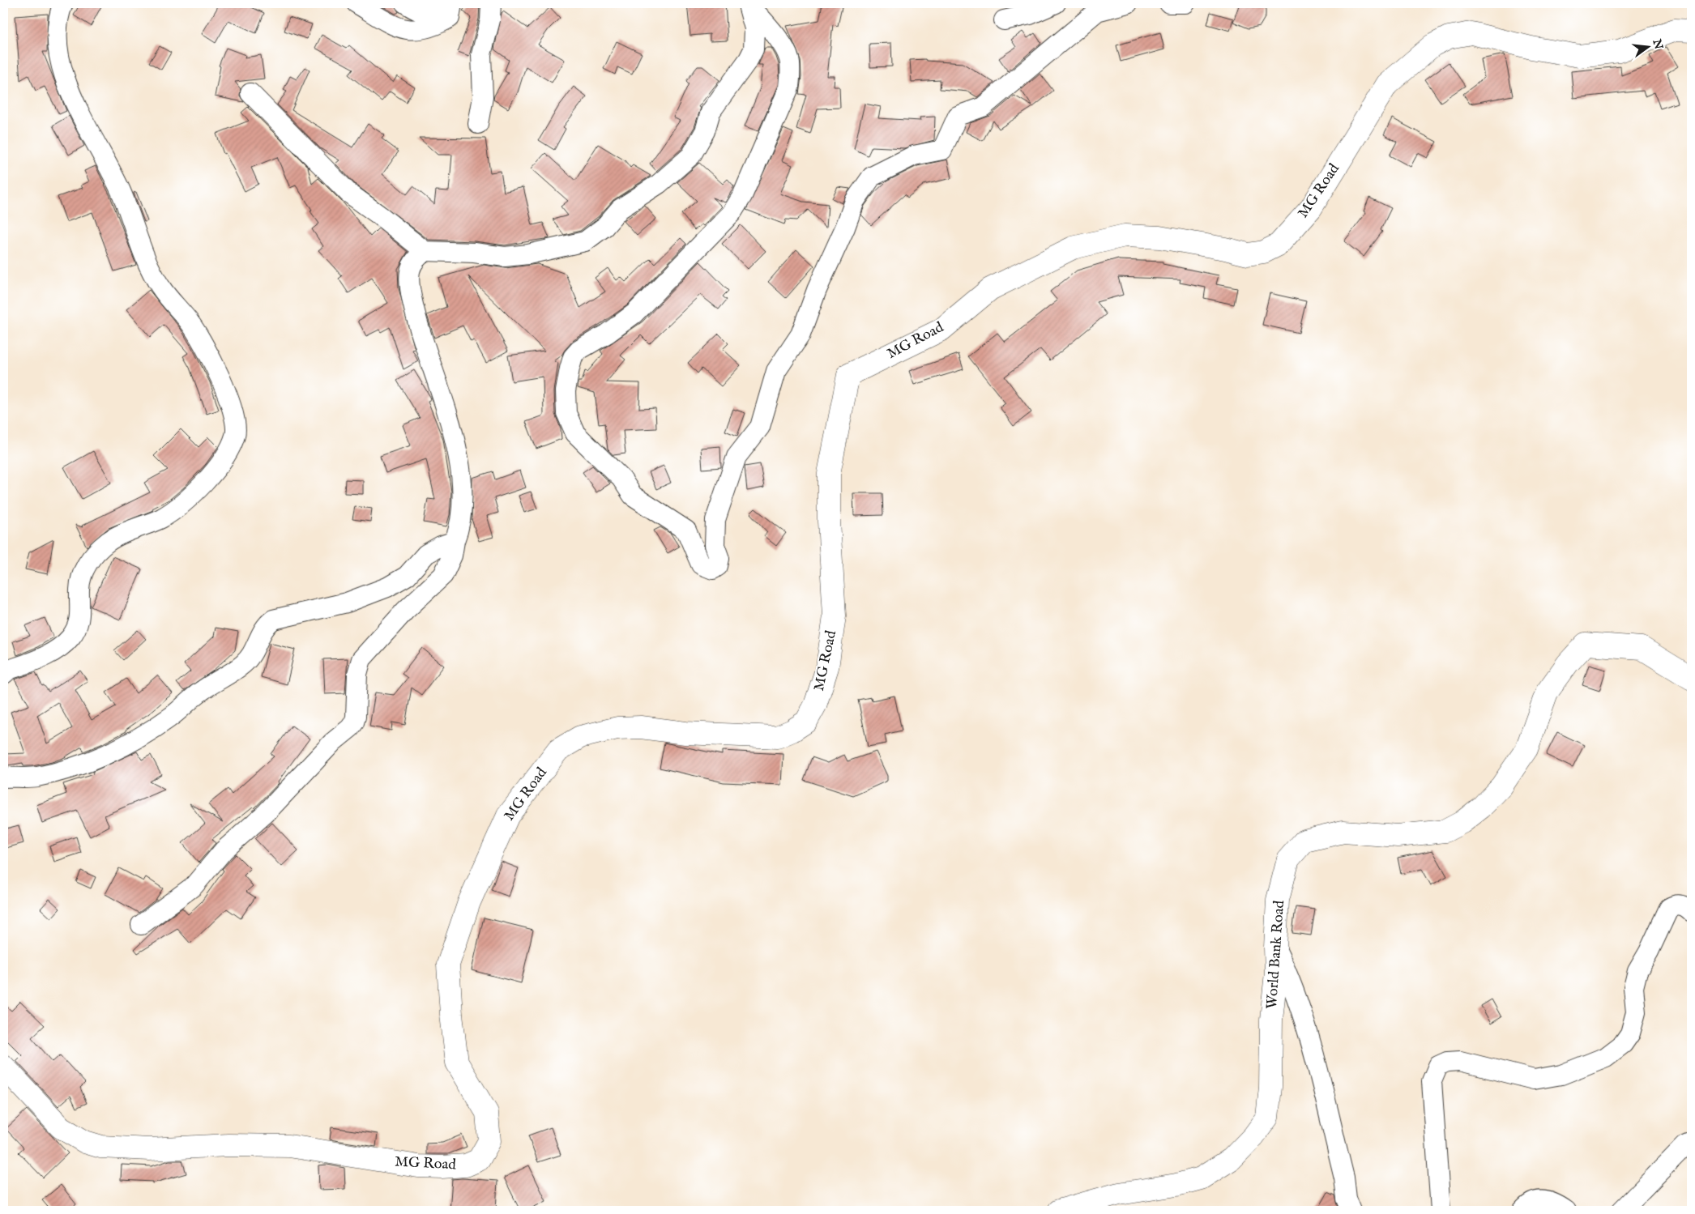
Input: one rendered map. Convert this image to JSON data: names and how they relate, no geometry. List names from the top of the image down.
{
  "streets": {
    "main road": ["MG Road", "World Bank Road"]
  },
  "north": "right"
}
